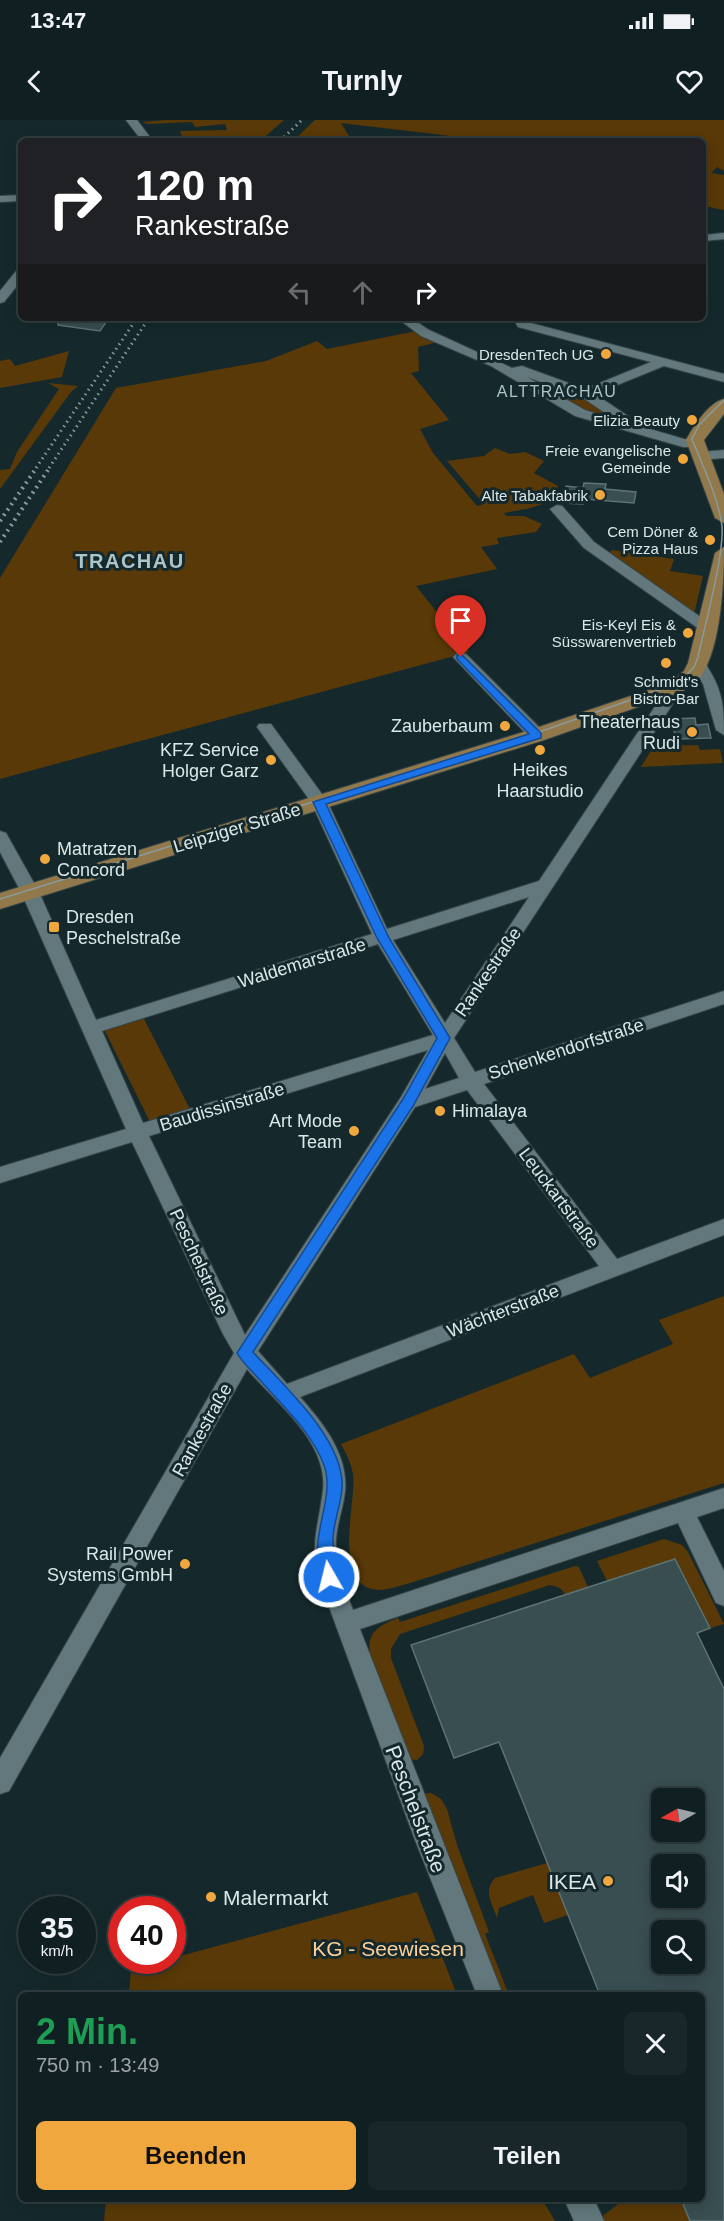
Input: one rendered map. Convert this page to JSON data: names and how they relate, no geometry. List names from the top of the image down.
{
  "streets": {
    "main road": ["Leipziger Straße"],
    "street": [
      "Waldemarstraße",
      "Rankestraße",
      "Schenkendorfstraße",
      "Baudissinstraße",
      "Leuckartstraße",
      "Peschelstraße",
      "Wächterstraße"
    ]
  },
  "crossings": [
    ["Leipziger Straße", "Rankestraße"],
    ["Leipziger Straße", "Leuckartstraße"],
    ["Leipziger Straße", "Peschelstraße"],
    ["Waldemarstraße", "Rankestraße"],
    ["Waldemarstraße", "Leuckartstraße"],
    ["Waldemarstraße", "Peschelstraße"],
    ["Rankestraße", "Schenkendorfstraße"],
    ["Rankestraße", "Baudissinstraße"],
    ["Rankestraße", "Leuckartstraße"],
    ["Rankestraße", "Peschelstraße"],
    ["Schenkendorfstraße", "Leuckartstraße"],
    ["Baudissinstraße", "Leuckartstraße"],
    ["Baudissinstraße", "Peschelstraße"],
    ["Leuckartstraße", "Wächterstraße"],
    ["Peschelstraße", "Wächterstraße"]
  ],
  "districts": ["ALTTRACHAU", "TRACHAU"],
  "parks": ["KG - Seewiesen"],
  "places": {
    "other": [
      "DresdenTech UG",
      "Elizia Beauty",
      "Freie evangelische Gemeinde",
      "Alte Tabakfabrik",
      "Cem Döner & Pizza Haus",
      "Eis-Keyl Eis & Süsswarenvertrieb",
      "Schmidt's Bistro-Bar",
      "Zauberbaum",
      "Theaterhaus Rudi",
      "Heikes Haarstudio",
      "KFZ Service Holger Garz",
      "Matratzen Concord",
      "Himalaya",
      "Art Mode Team",
      "Rail Power Systems GmbH",
      "IKEA",
      "Malermarkt"
    ],
    "transit": ["Dresden Peschelstraße"]
  },
  "north": "left",
  "page": {
    "status": "13:47",
    "header": "Turnly",
    "turn": ["120 m", "Rankestraße"],
    "speed": "35 km/h",
    "limit": "40",
    "heading": ["2 Min.", "750 m · 13:49"],
    "buttons": ["Beenden", "Teilen"]
  }
}
